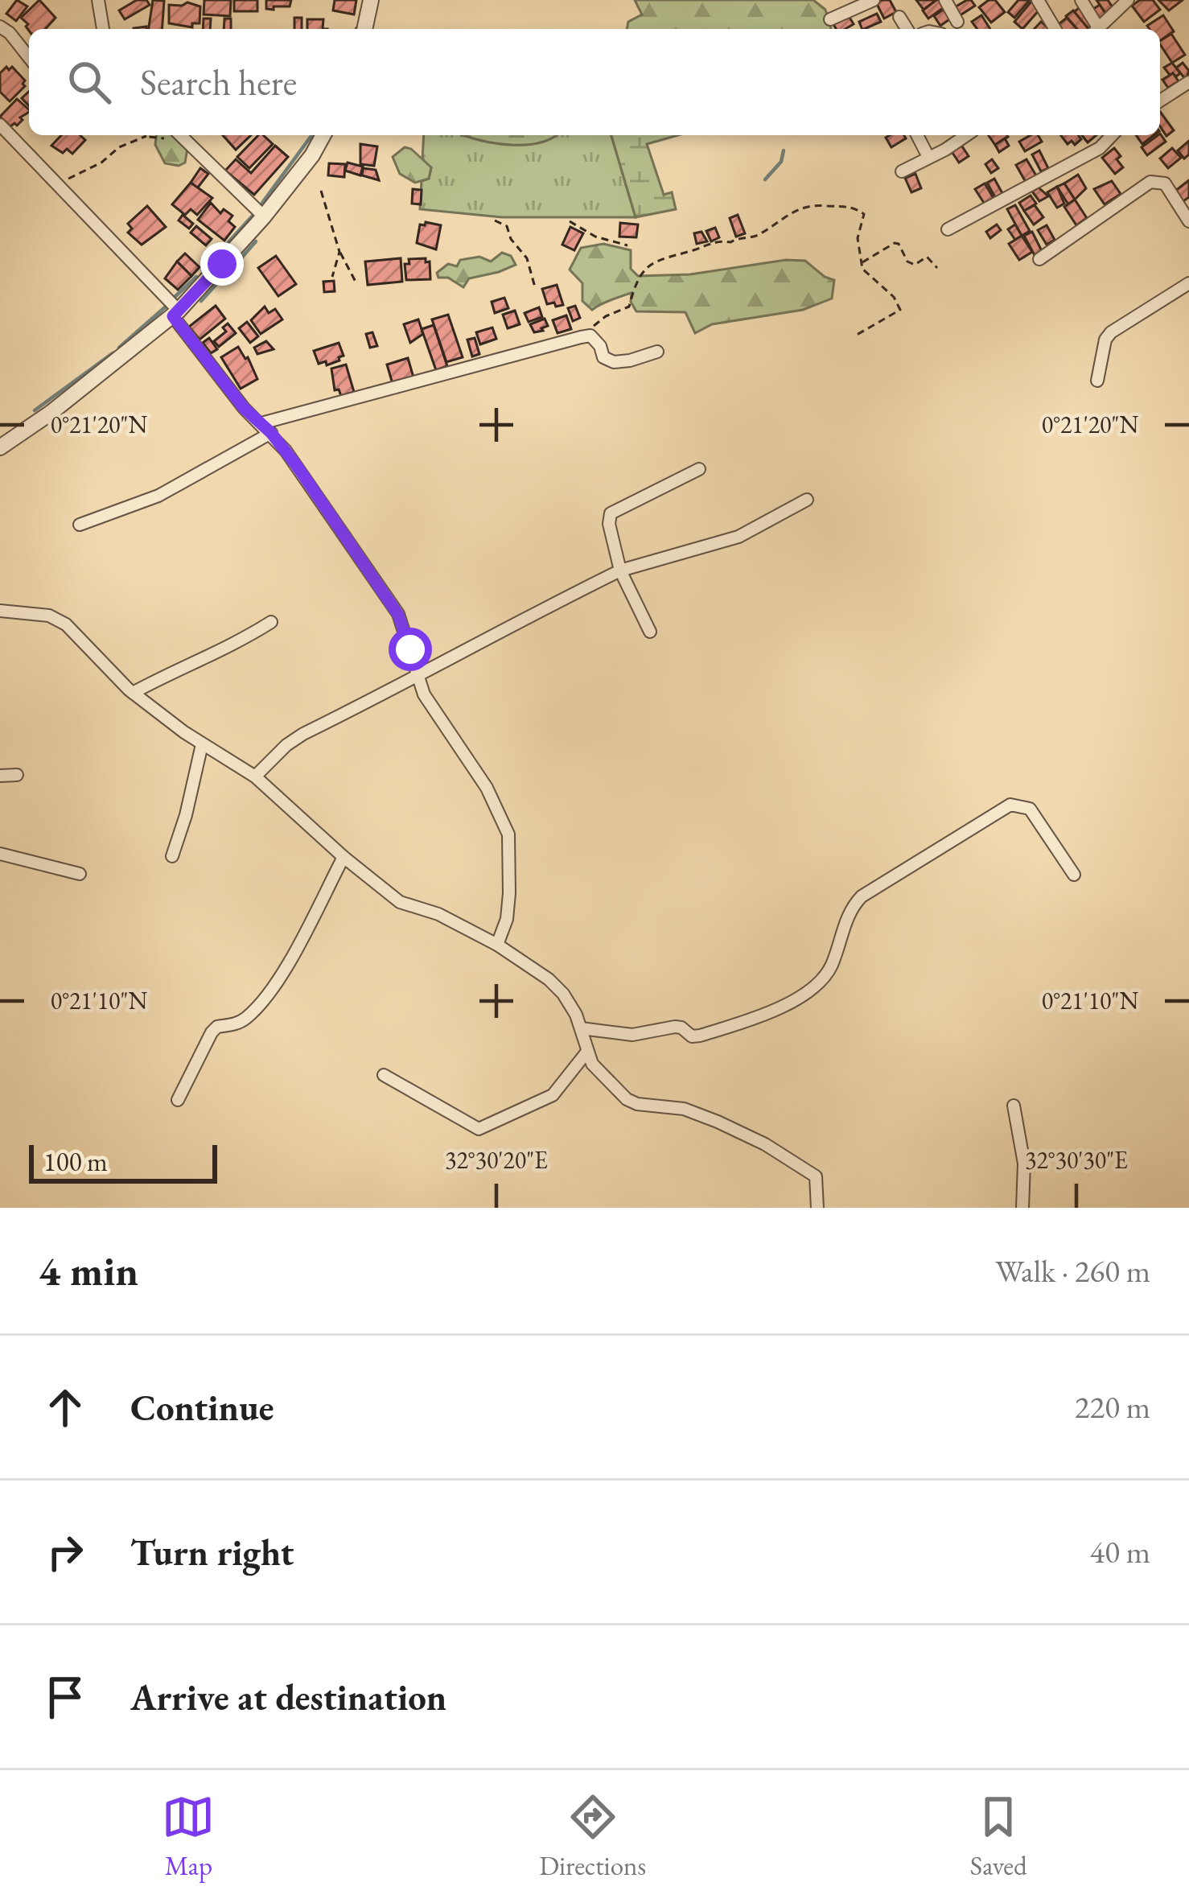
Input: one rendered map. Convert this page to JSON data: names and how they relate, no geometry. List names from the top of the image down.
{
  "scale_bar": "100 m",
  "page": {
    "search": "Search here",
    "scale": "100 m",
    "heading": ["4 min", "Walk · 260 m"],
    "list": [
      ["Continue", "220 m"],
      ["Turn right", "40 m"],
      "Arrive at destination"
    ],
    "nav": ["Map", "Directions", "Saved"]
  },
  "coordinates": [
    "0°21'20\"N",
    "0°21'10\"N",
    "32°30'20\"E",
    "32°30'30\"E"
  ]
}
